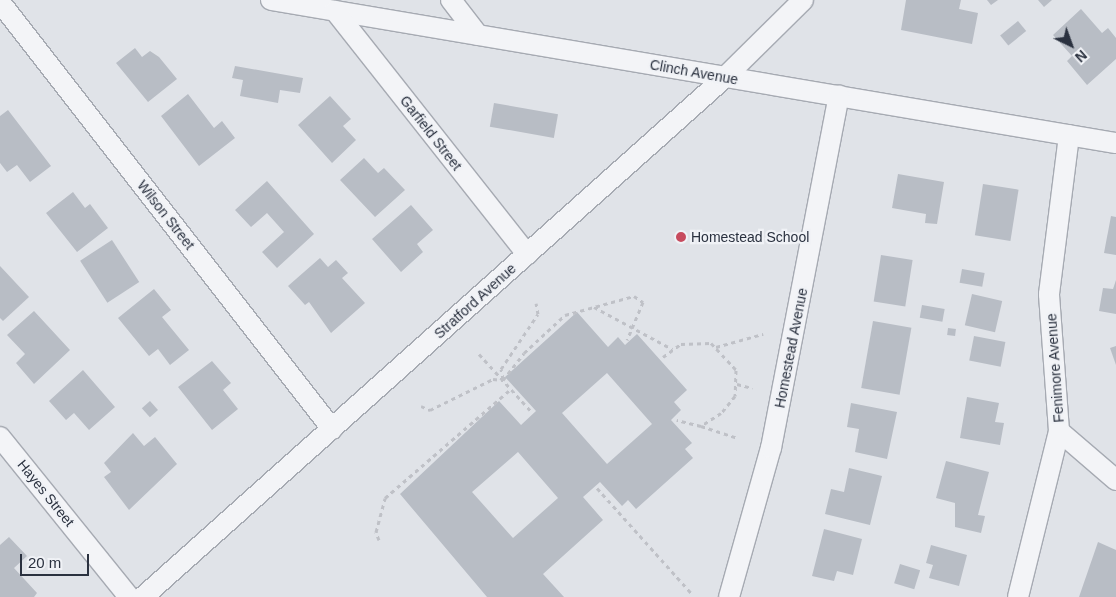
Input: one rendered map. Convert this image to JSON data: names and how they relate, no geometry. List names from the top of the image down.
{
  "streets": {
    "street": [
      "Clinch Avenue",
      "Garfield Street",
      "Wilson Street",
      "Stratford Avenue",
      "Homestead Avenue",
      "Fenimore Avenue",
      "Hayes Street"
    ]
  },
  "crossings": [
    ["Clinch Avenue", "Garfield Street"],
    ["Clinch Avenue", "Stratford Avenue"],
    ["Clinch Avenue", "Homestead Avenue"],
    ["Clinch Avenue", "Fenimore Avenue"],
    ["Garfield Street", "Stratford Avenue"],
    ["Wilson Street", "Stratford Avenue"]
  ],
  "places": ["Homestead School"],
  "scale_bar": "20 m",
  "north": "bottom right"
}
